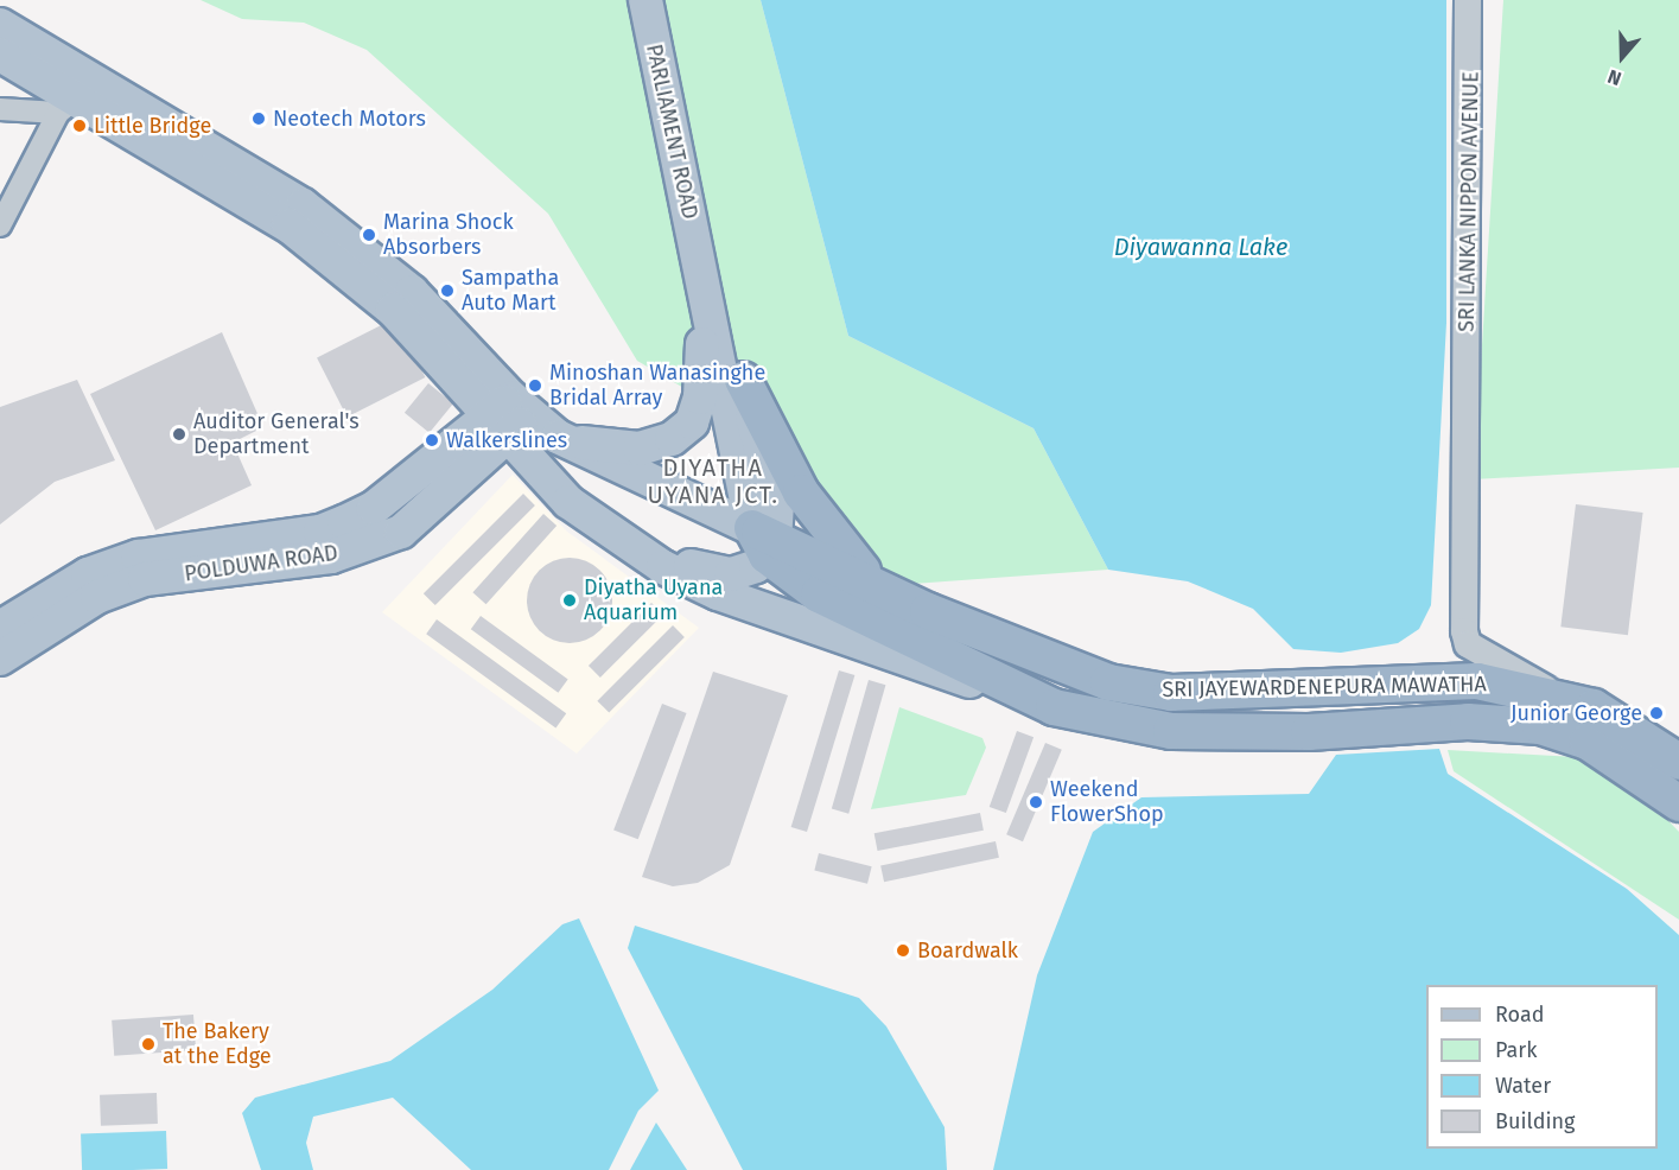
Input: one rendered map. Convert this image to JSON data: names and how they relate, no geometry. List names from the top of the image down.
{
  "streets": {
    "highway": ["SRI JAYEWARDENEPURA MAWATHA"],
    "main road": ["PARLIAMENT ROAD", "POLDUWA ROAD"],
    "street": ["SRI LANKA NIPPON AVENUE"]
  },
  "crossings": [
    ["PARLIAMENT ROAD", "SRI JAYEWARDENEPURA MAWATHA"],
    ["SRI LANKA NIPPON AVENUE", "SRI JAYEWARDENEPURA MAWATHA"]
  ],
  "districts": ["DIYATHA UYANA JCT."],
  "water": ["Diyawanna Lake"],
  "places": [
    "Neotech Motors",
    "Little Bridge",
    "Marina Shock Absorbers",
    "Sampatha Auto Mart",
    "Minoshan Wanasinghe Bridal Array",
    "Auditor General's Department",
    "Walkerslines",
    "Diyatha Uyana Aquarium",
    "Junior George",
    "Weekend FlowerShop",
    "Boardwalk",
    "The Bakery at the Edge"
  ],
  "legend": [
    "Road",
    "Park",
    "Water",
    "Building"
  ],
  "north": "bottom"
}
